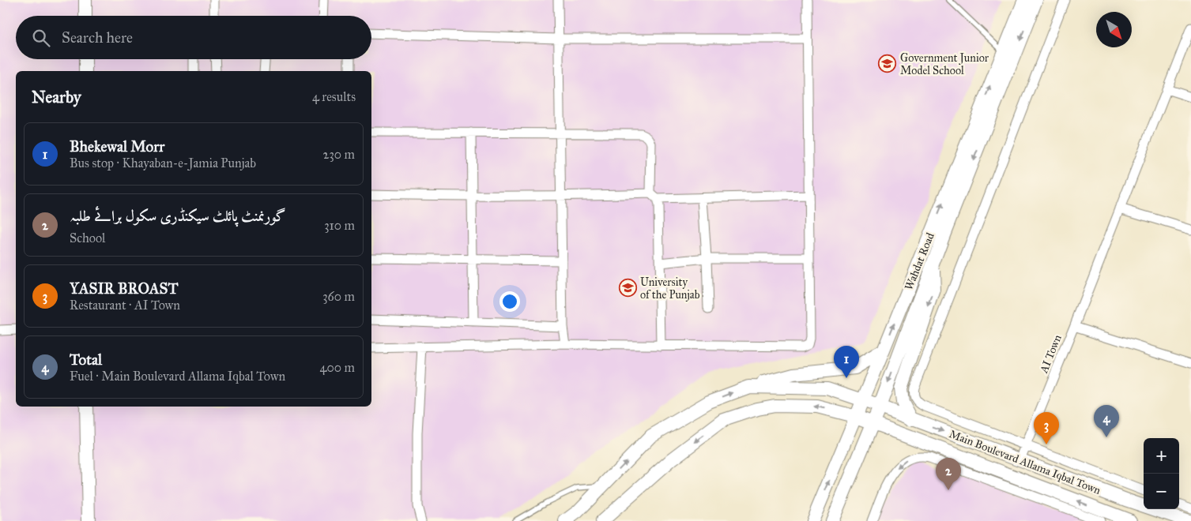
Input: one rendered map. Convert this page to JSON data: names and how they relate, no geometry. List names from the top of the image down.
{
  "streets": {
    "main road": ["Wahdat Road", "Main Boulevard Allama Iqbal Town"],
    "street": ["AI Town"]
  },
  "crossings": [
    ["Wahdat Road", "Main Boulevard Allama Iqbal Town"],
    ["AI Town", "Main Boulevard Allama Iqbal Town"]
  ],
  "places": {
    "school or university": ["Government Junior Model School", "University of the Punjab"]
  },
  "north": "bottom right",
  "page": {
    "search": "Search here",
    "heading": ["Nearby", "4 results"],
    "list": [
      {
        "mark": "1",
        "name": "Bhekewal Morr",
        "note": "Bus stop · Khayaban-e-Jamia Punjab",
        "value": "230 m"
      },
      {
        "mark": "2",
        "name": "گورنمنٹ پائلٹ سیکنڈری سکول برائے طلبہ",
        "note": "School",
        "value": "310 m"
      },
      {
        "mark": "3",
        "name": "YASIR BROAST",
        "note": "Restaurant · AI Town",
        "value": "360 m"
      },
      {
        "mark": "4",
        "name": "Total",
        "note": "Fuel · Main Boulevard Allama Iqbal Town",
        "value": "400 m"
      }
    ],
    "pins": [
      "1",
      "4",
      "3",
      "2"
    ],
    "map_buttons": ["+", "−"]
  }
}
